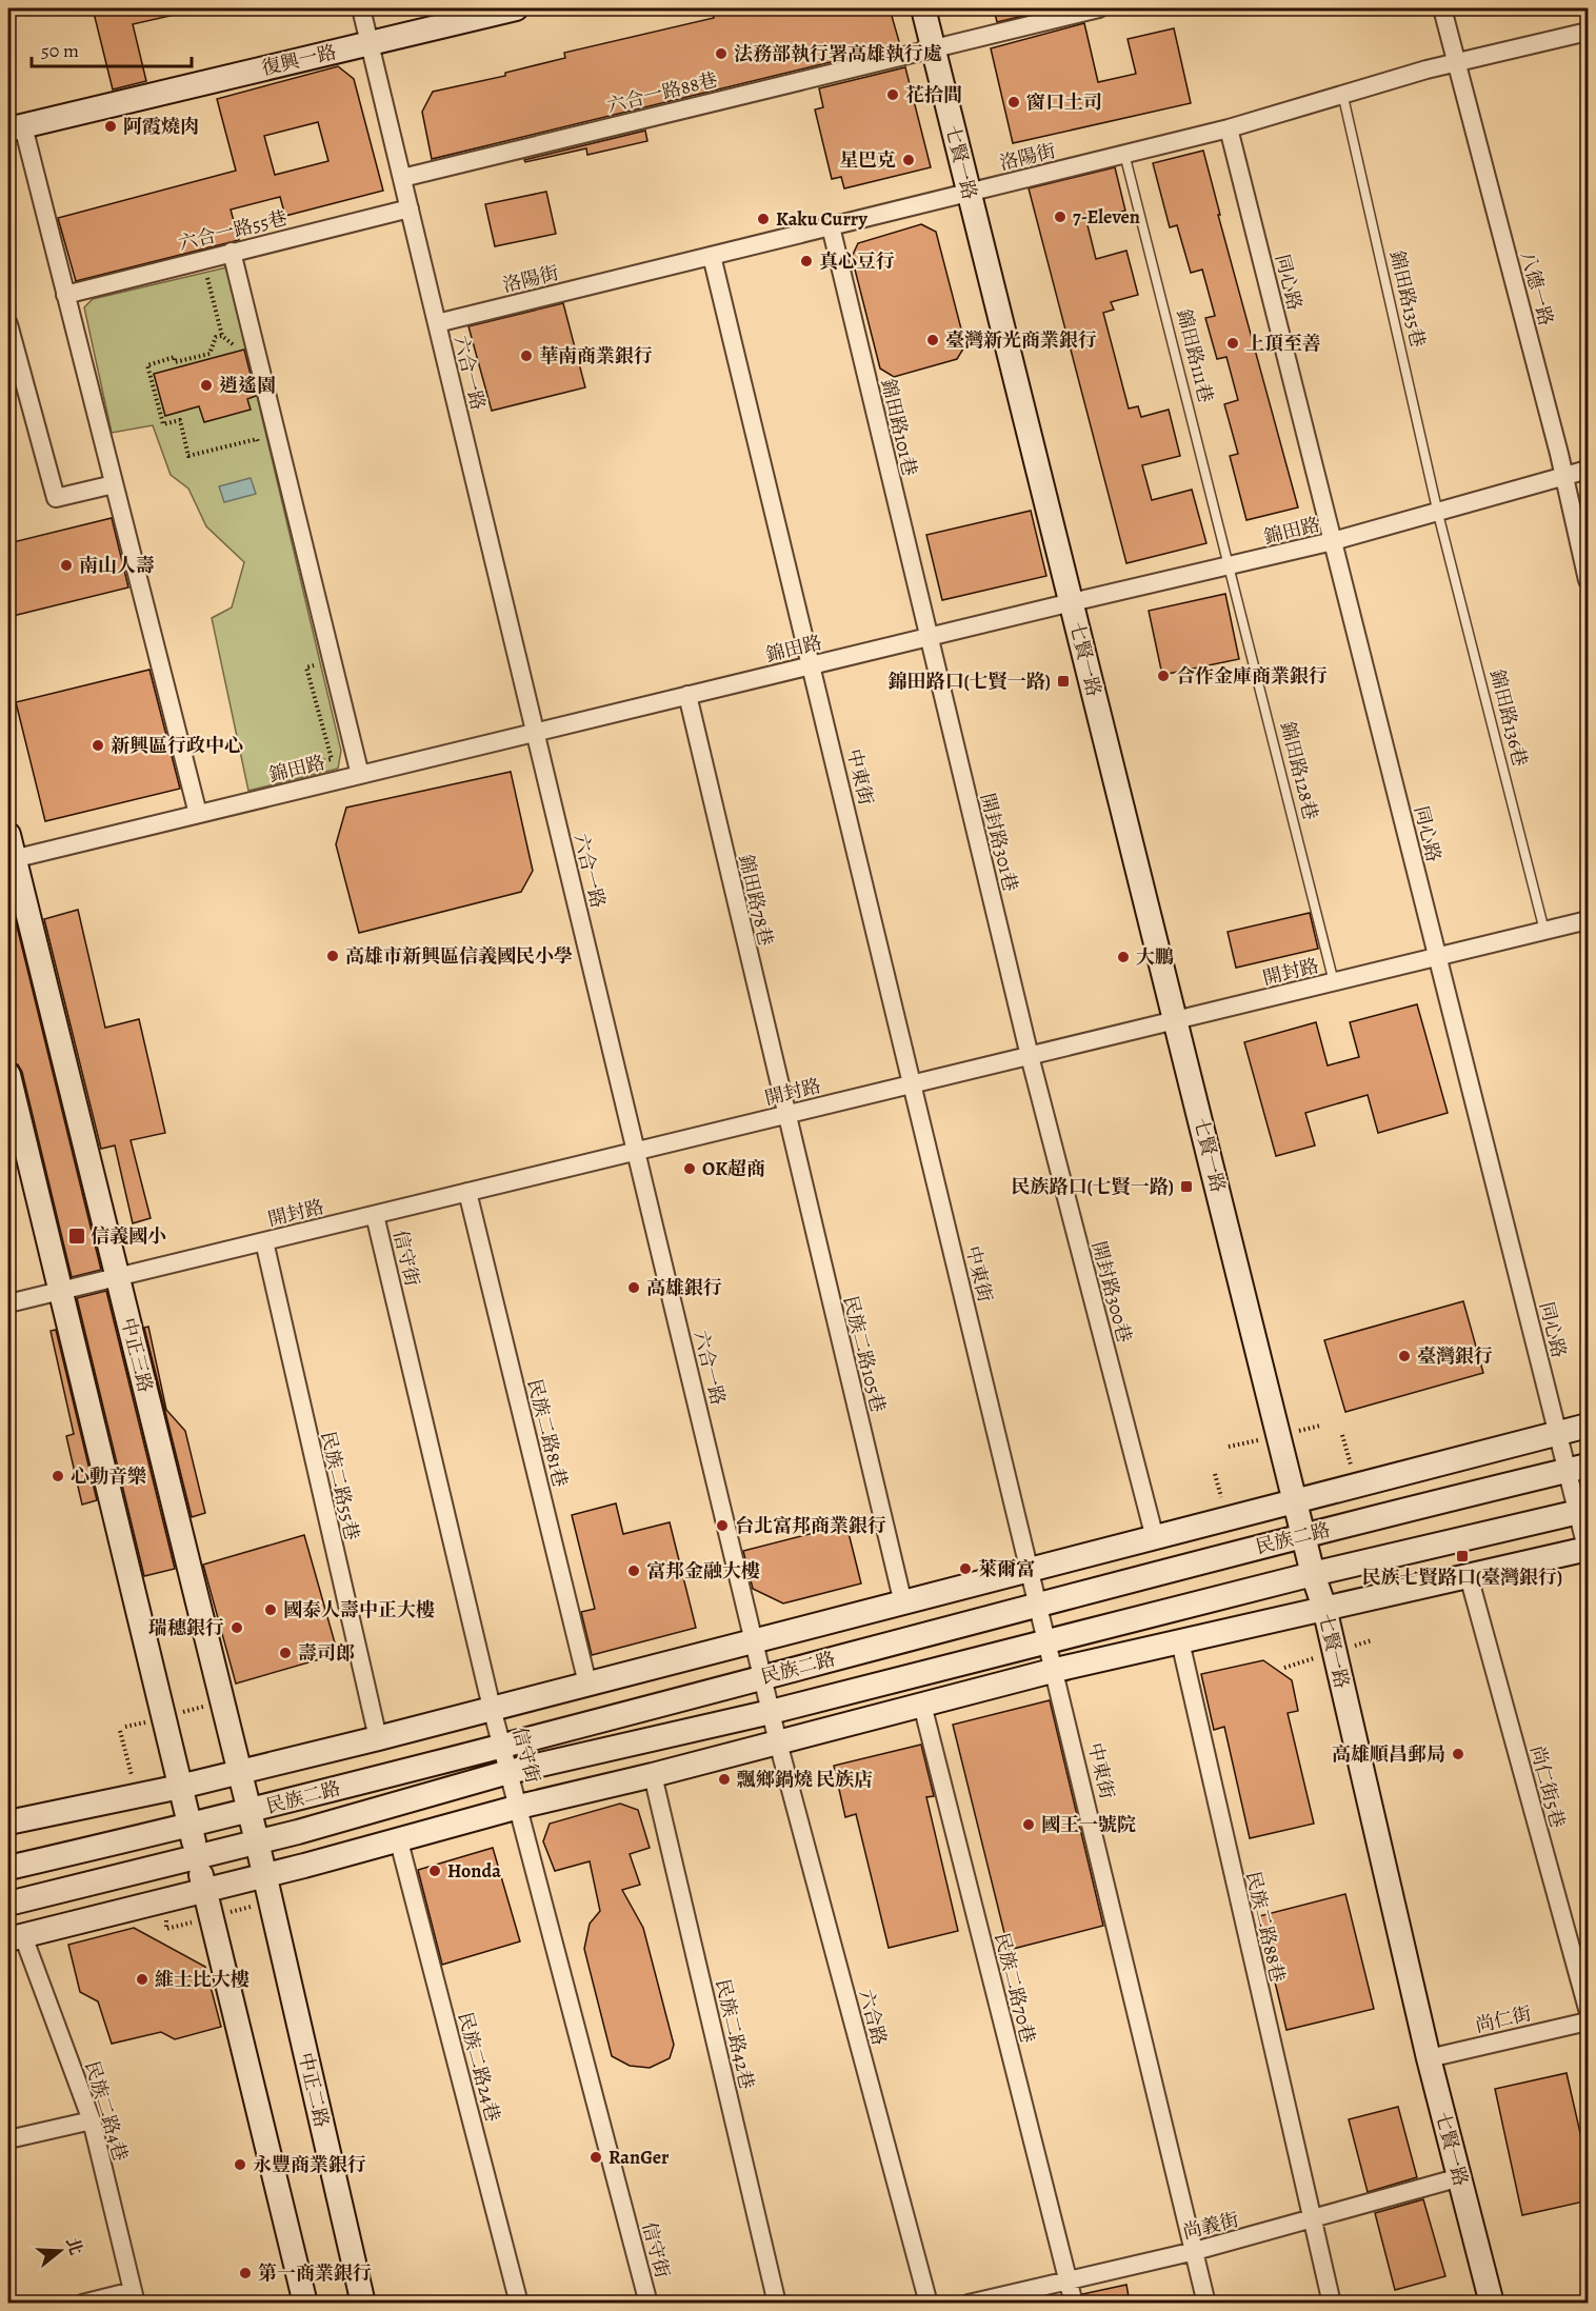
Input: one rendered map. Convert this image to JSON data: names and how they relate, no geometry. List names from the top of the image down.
{
  "streets": {
    "street": [
      "復興一路",
      "六合一路88巷",
      "洛陽街",
      "七賢一路",
      "六合一路55巷",
      "同心路",
      "八德一路",
      "六合一路",
      "錦田路101巷",
      "錦田路",
      "中東街",
      "開封路301巷",
      "錦田路78巷",
      "開封路",
      "信守街",
      "開封路300巷",
      "民族二路105巷",
      "中正三路",
      "民族二路81巷",
      "民族二路55巷",
      "民族二路",
      "尚仁街5巷",
      "民族二路88巷",
      "民族二路70巷",
      "六合路",
      "尚仁街",
      "民族二路42巷",
      "民族二路24巷",
      "中正二路",
      "民族二路4巷",
      "尚義街"
    ],
    "lane": [
      "錦田路135巷",
      "錦田路111巷",
      "錦田路136巷",
      "錦田路128巷"
    ]
  },
  "crossings": [
    ["復興一路", "六合一路"],
    ["六合一路88巷", "七賢一路"],
    ["六合一路88巷", "六合一路"],
    ["洛陽街", "七賢一路"],
    ["洛陽街", "同心路"],
    ["洛陽街", "八德一路"],
    ["洛陽街", "錦田路135巷"],
    ["洛陽街", "錦田路111巷"],
    ["洛陽街", "六合一路"],
    ["洛陽街", "錦田路101巷"],
    ["洛陽街", "中東街"],
    ["七賢一路", "錦田路"],
    ["七賢一路", "開封路"],
    ["七賢一路", "民族二路"],
    ["七賢一路", "尚仁街"],
    ["七賢一路", "尚義街"],
    ["六合一路55巷", "六合一路"],
    ["同心路", "錦田路"],
    ["同心路", "開封路"],
    ["同心路", "民族二路"],
    ["八德一路", "錦田路"],
    ["錦田路135巷", "錦田路"],
    ["錦田路135巷", "錦田路136巷"],
    ["錦田路111巷", "錦田路"],
    ["錦田路111巷", "錦田路128巷"],
    ["六合一路", "錦田路"],
    ["六合一路", "開封路"],
    ["六合一路", "民族二路"],
    ["六合一路", "六合路"],
    ["錦田路101巷", "錦田路"],
    ["錦田路101巷", "開封路301巷"],
    ["錦田路", "錦田路136巷"],
    ["錦田路", "錦田路128巷"],
    ["錦田路", "中東街"],
    ["錦田路", "開封路301巷"],
    ["錦田路", "錦田路78巷"],
    ["錦田路", "中正三路"],
    ["錦田路136巷", "開封路"],
    ["錦田路128巷", "開封路"],
    ["中東街", "開封路"],
    ["中東街", "民族二路"],
    ["中東街", "尚義街"],
    ["開封路301巷", "開封路"],
    ["開封路301巷", "開封路300巷"],
    ["錦田路78巷", "開封路"],
    ["錦田路78巷", "民族二路105巷"],
    ["開封路", "信守街"],
    ["開封路", "開封路300巷"],
    ["開封路", "民族二路105巷"],
    ["開封路", "中正三路"],
    ["開封路", "民族二路81巷"],
    ["開封路", "民族二路55巷"],
    ["信守街", "民族二路"],
    ["開封路300巷", "民族二路"],
    ["民族二路105巷", "民族二路"],
    ["中正三路", "民族二路"],
    ["中正三路", "中正二路"],
    ["民族二路81巷", "民族二路"],
    ["民族二路55巷", "民族二路"],
    ["民族二路88巷", "尚義街"],
    ["民族二路70巷", "尚義街"]
  ],
  "places": {
    "other": [
      "法務部執行署高雄執行處",
      "花拾間",
      "窗口土司",
      "阿霞燒肉",
      "星巴克",
      "7-Eleven",
      "Kaku Curry",
      "真心豆行",
      "臺灣新光商業銀行",
      "上頂至善",
      "華南商業銀行",
      "逍遙園",
      "南山人壽",
      "合作金庫商業銀行",
      "新興區行政中心",
      "高雄市新興區信義國民小學",
      "大鵬",
      "OK超商",
      "高雄銀行",
      "臺灣銀行",
      "心動音樂",
      "台北富邦商業銀行",
      "萊爾富",
      "富邦金融大樓",
      "國泰人壽中正大樓",
      "瑞穗銀行",
      "壽司郎",
      "高雄順昌郵局",
      "飄鄉鍋燒 民族店",
      "國王一號院",
      "Honda",
      "維士比大樓",
      "RanGer",
      "永豐商業銀行",
      "第一商業銀行"
    ],
    "transit": [
      "錦田路口(七賢一路)",
      "民族路口(七賢一路)",
      "信義國小",
      "民族七賢路口(臺灣銀行)"
    ]
  },
  "scale_bar": "50 m",
  "north": "right"
}
